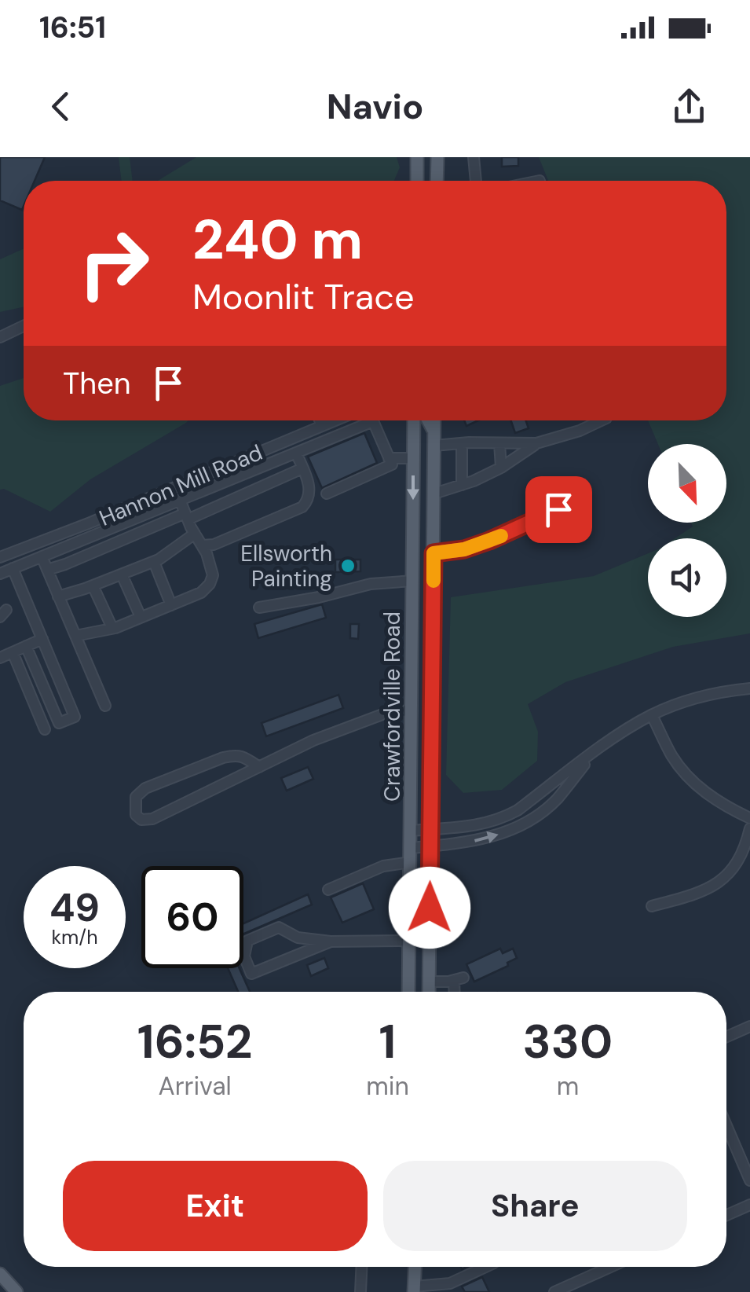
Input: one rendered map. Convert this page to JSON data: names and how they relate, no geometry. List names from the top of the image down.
{
  "streets": {
    "main road": ["Crawfordville Road"],
    "street": ["Hannon Mill Road"]
  },
  "places": ["Ellsworth Painting"],
  "north": "bottom right",
  "page": {
    "status": "16:51",
    "header": "Navio",
    "turn": ["240 m", "Moonlit Trace"],
    "then": "Then",
    "speed": "49 km/h",
    "limit": "60",
    "eta": [
      "16:52",
      "Arrival",
      "1",
      "min",
      "330",
      "m"
    ],
    "buttons": ["Exit", "Share"]
  }
}
